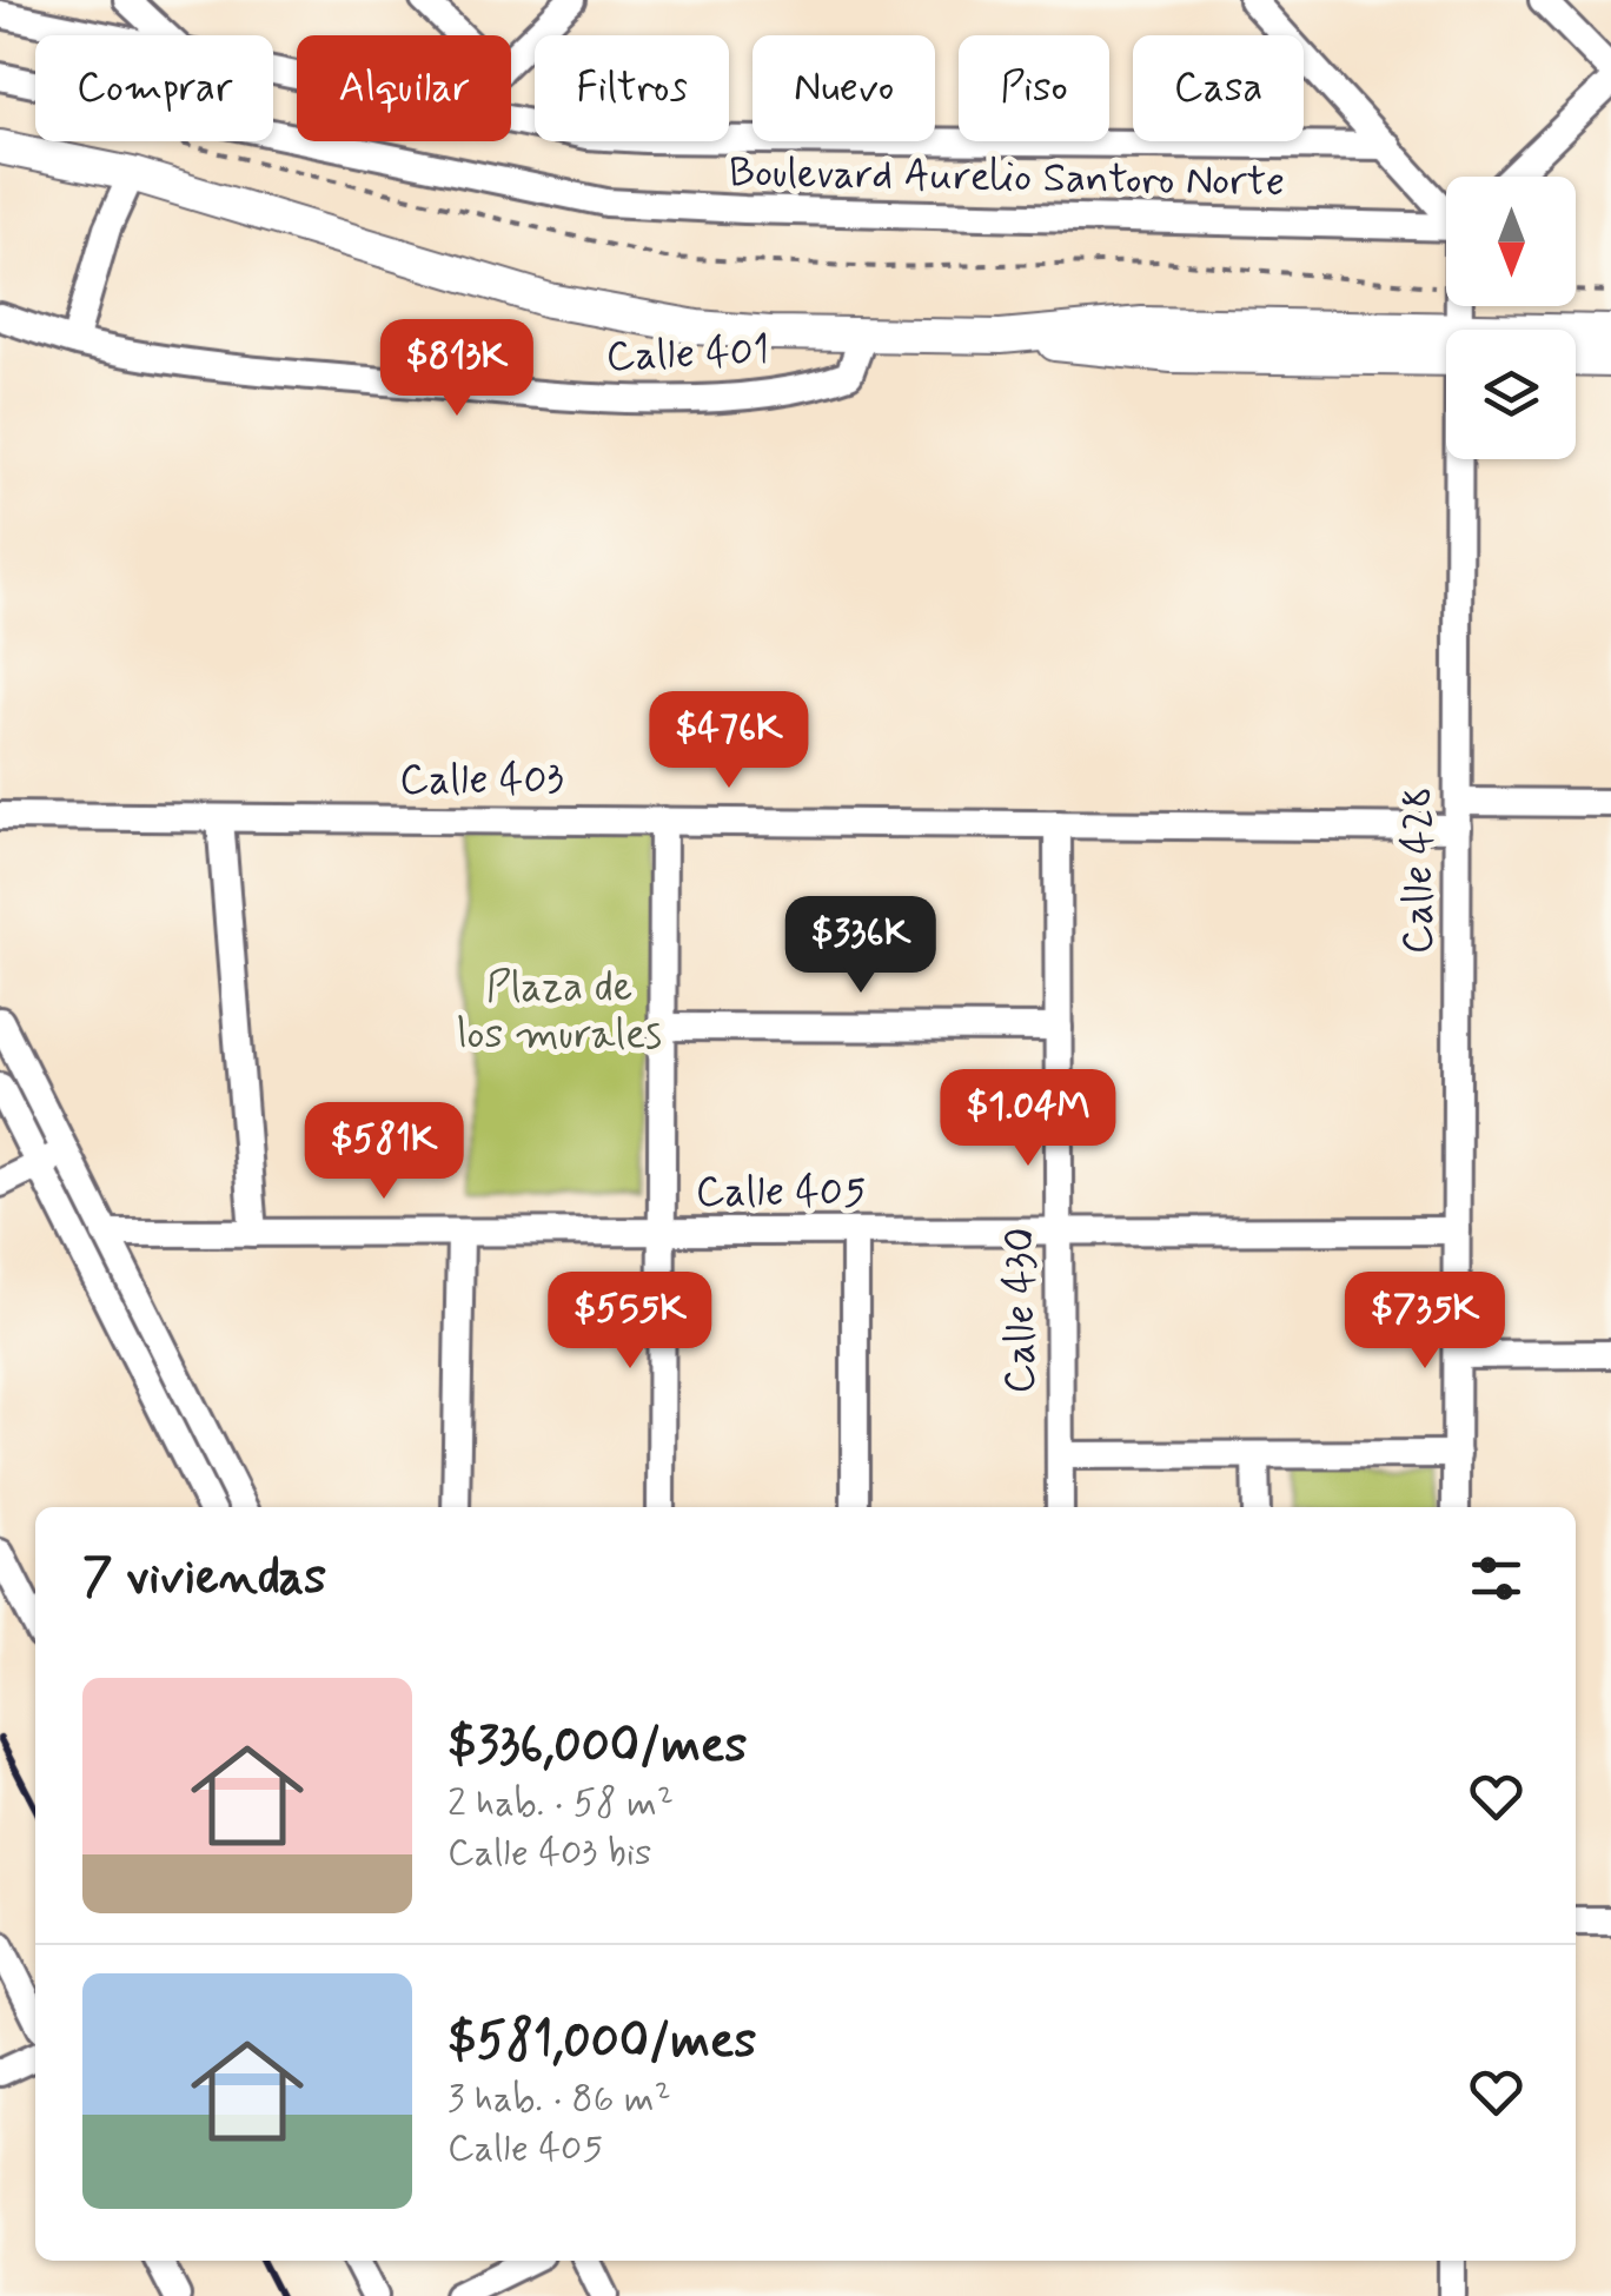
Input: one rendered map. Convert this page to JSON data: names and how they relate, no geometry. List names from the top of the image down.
{
  "streets": {
    "street": [
      "Boulevard Aurelio Santoro Norte",
      "Calle 401",
      "Calle 403",
      "Calle 428",
      "Calle 405",
      "Calle 430"
    ]
  },
  "crossings": [
    ["Calle 403", "Calle 428"],
    ["Calle 403", "Calle 430"],
    ["Calle 428", "Calle 405"],
    ["Calle 405", "Calle 430"]
  ],
  "parks": ["Plaza de los murales"],
  "north": "bottom",
  "page": {
    "chip": [
      "Comprar",
      "Alquilar",
      "Filtros",
      "Nuevo",
      "Piso",
      "Casa"
    ],
    "price": [
      "$813K",
      "$476K",
      "$336K",
      "$1.04M",
      "$581K",
      "$555K",
      "$735K"
    ],
    "heading": "7 viviendas",
    "list": [
      {
        "name": "$336,000/mes",
        "note": "2 hab. · 58 m² · Calle 403 bis"
      },
      {
        "name": "$581,000/mes",
        "note": "3 hab. · 86 m² · Calle 405"
      }
    ]
  }
}
